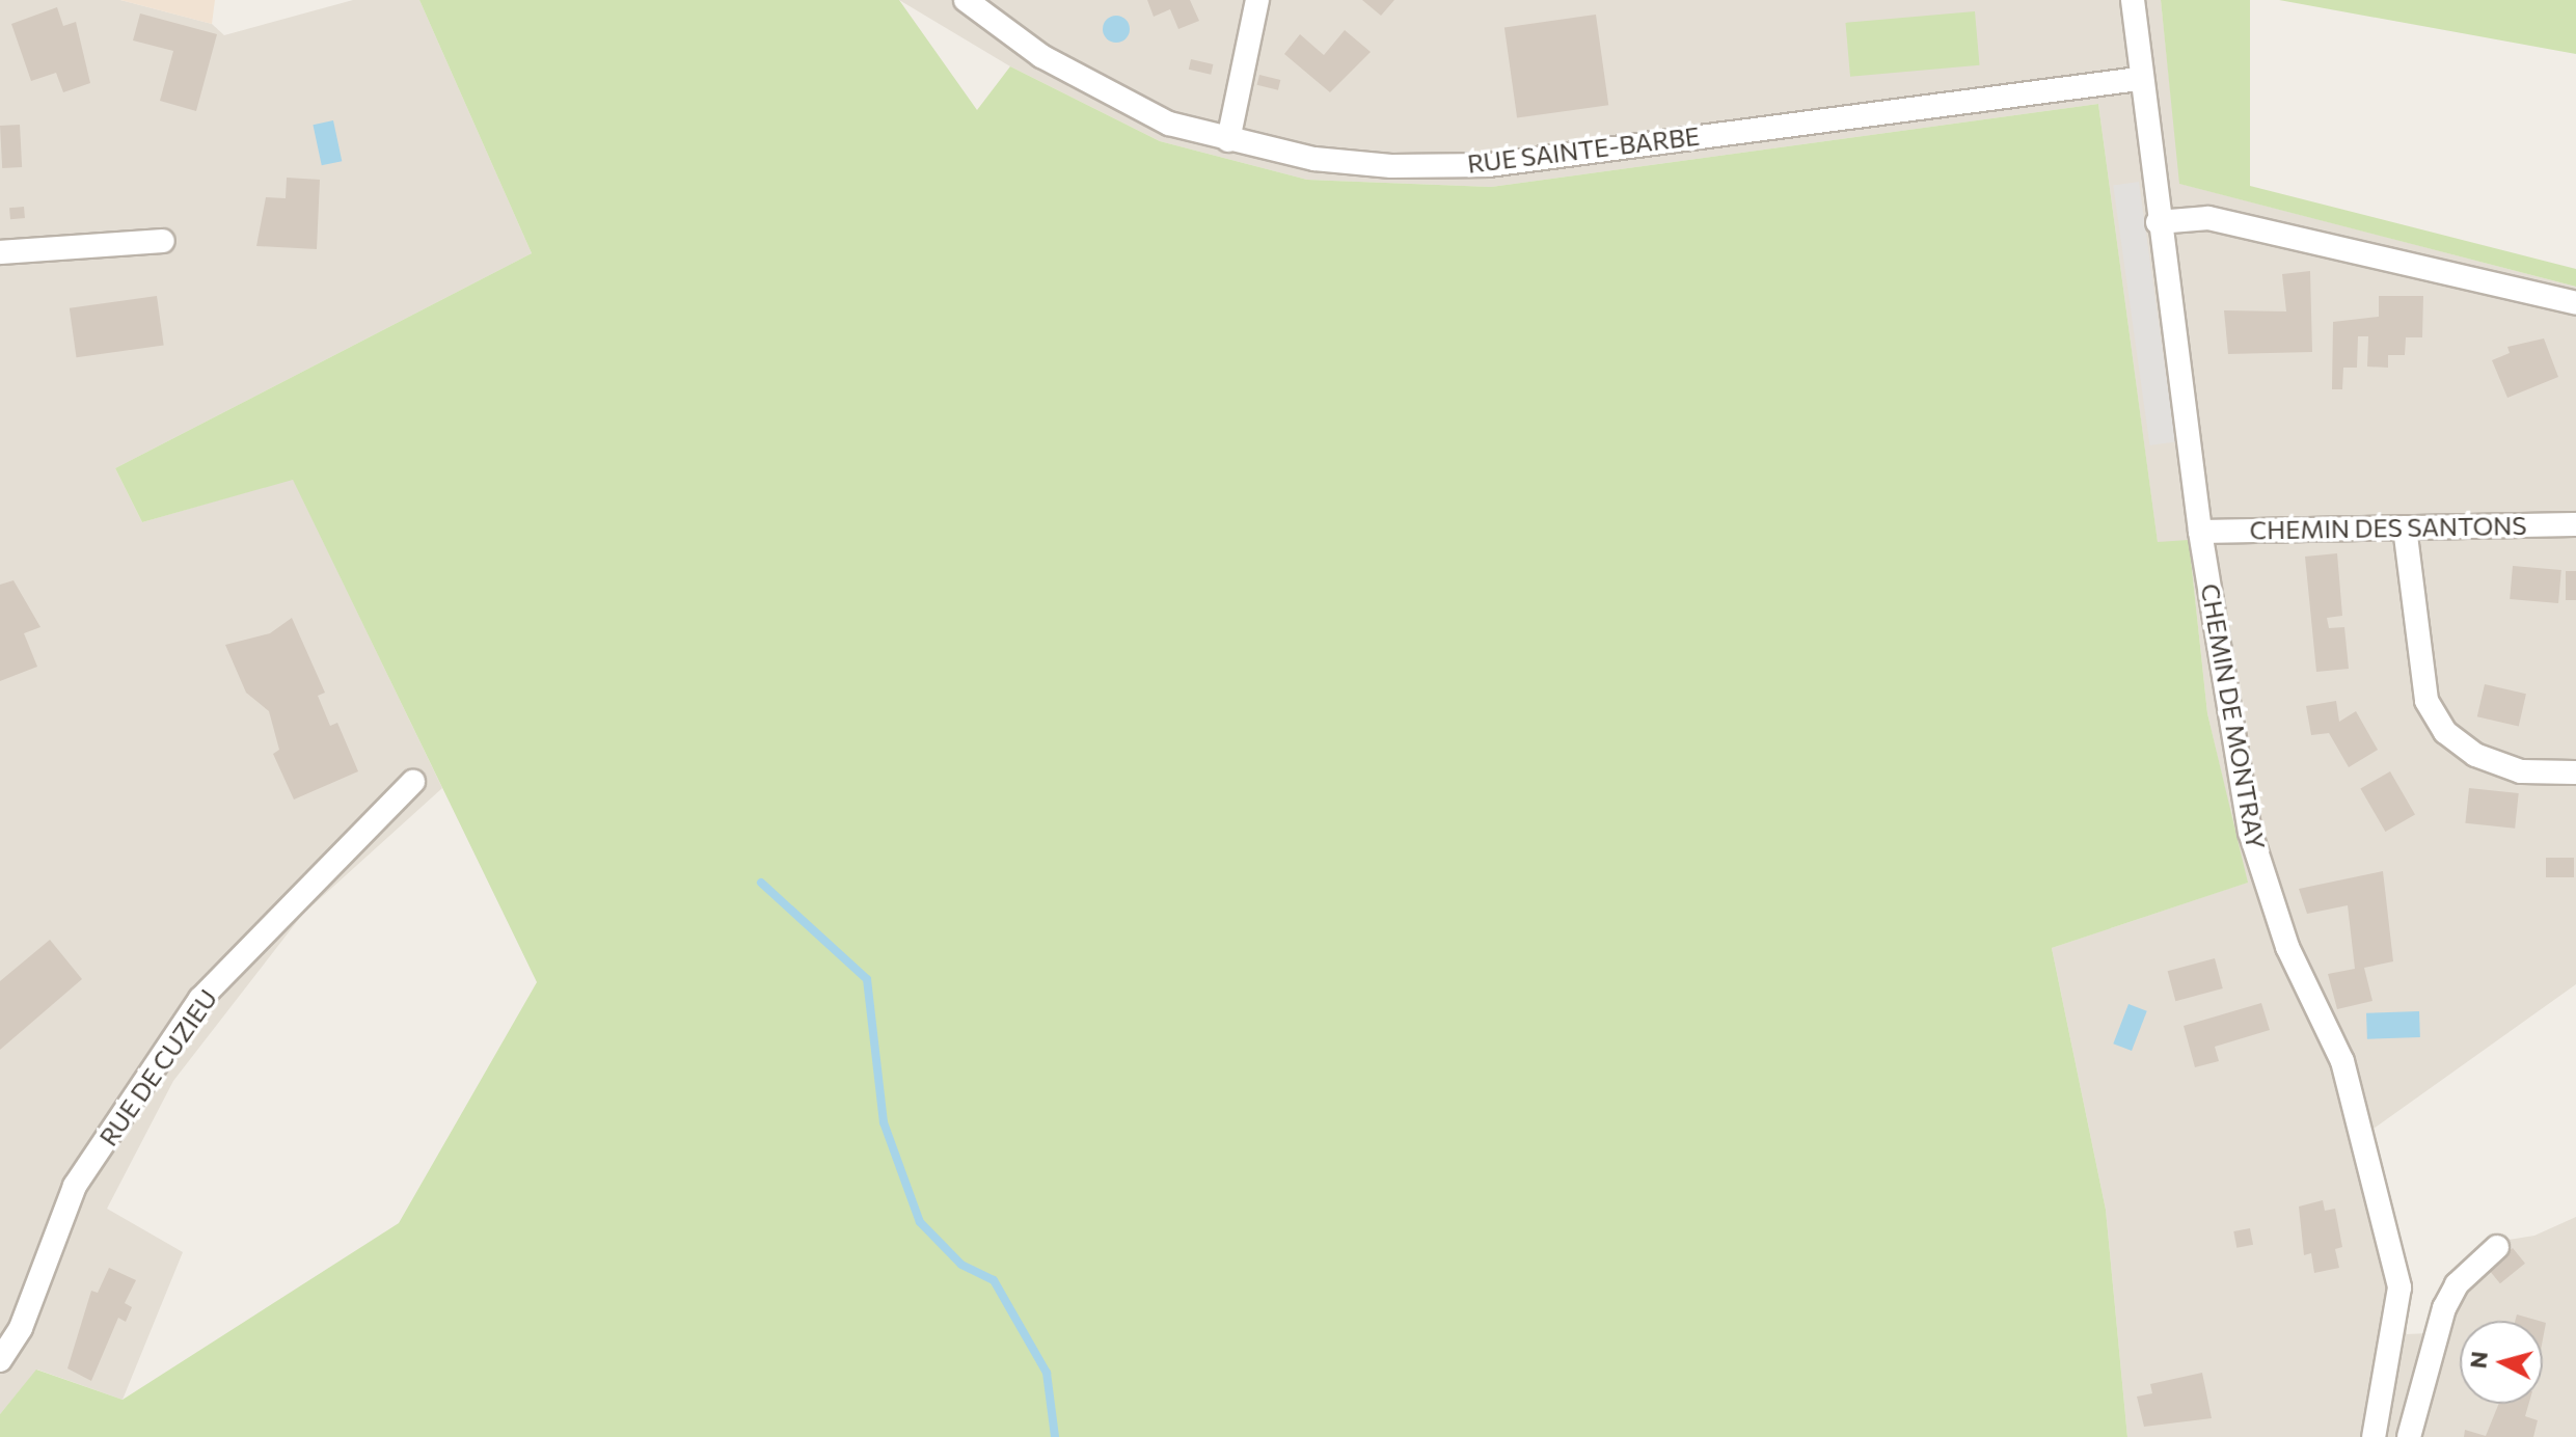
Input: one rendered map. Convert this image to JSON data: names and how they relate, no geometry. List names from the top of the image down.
{
  "streets": {
    "street": [
      "RUE SAINTE-BARBE",
      "CHEMIN DES SANTONS",
      "CHEMIN DE MONTRAY",
      "RUE DE CUZIEU"
    ]
  },
  "crossings": [
    ["RUE SAINTE-BARBE", "CHEMIN DE MONTRAY"],
    ["CHEMIN DES SANTONS", "CHEMIN DE MONTRAY"]
  ],
  "north": "left"
}
